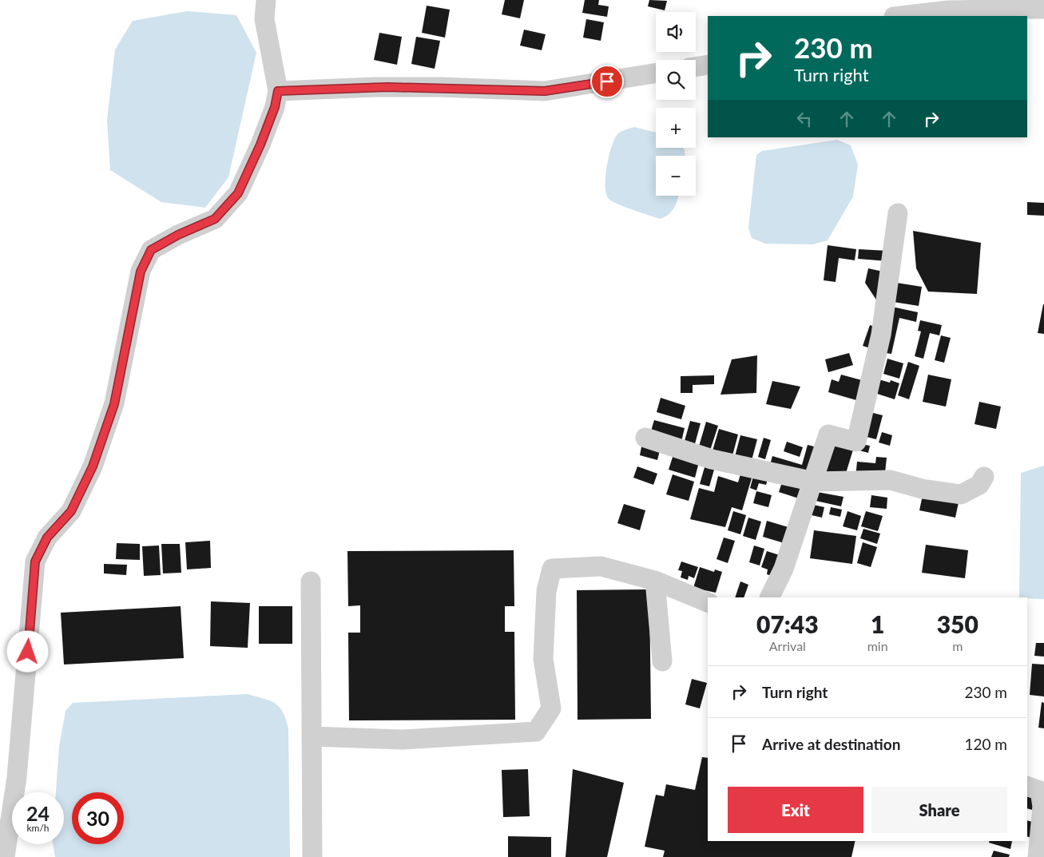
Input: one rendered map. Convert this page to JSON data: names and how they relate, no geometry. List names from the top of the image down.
{
  "page": {
    "map_buttons": ["+", "−"],
    "turn": ["230 m", "Turn right"],
    "eta": [
      "07:43",
      "Arrival",
      "1",
      "min",
      "350",
      "m"
    ],
    "list": [
      {
        "name": "Turn right",
        "value": "230 m"
      },
      {
        "name": "Arrive at destination",
        "value": "120 m"
      }
    ],
    "buttons": ["Exit", "Share"],
    "speed": "24 km/h",
    "limit": "30"
  }
}
